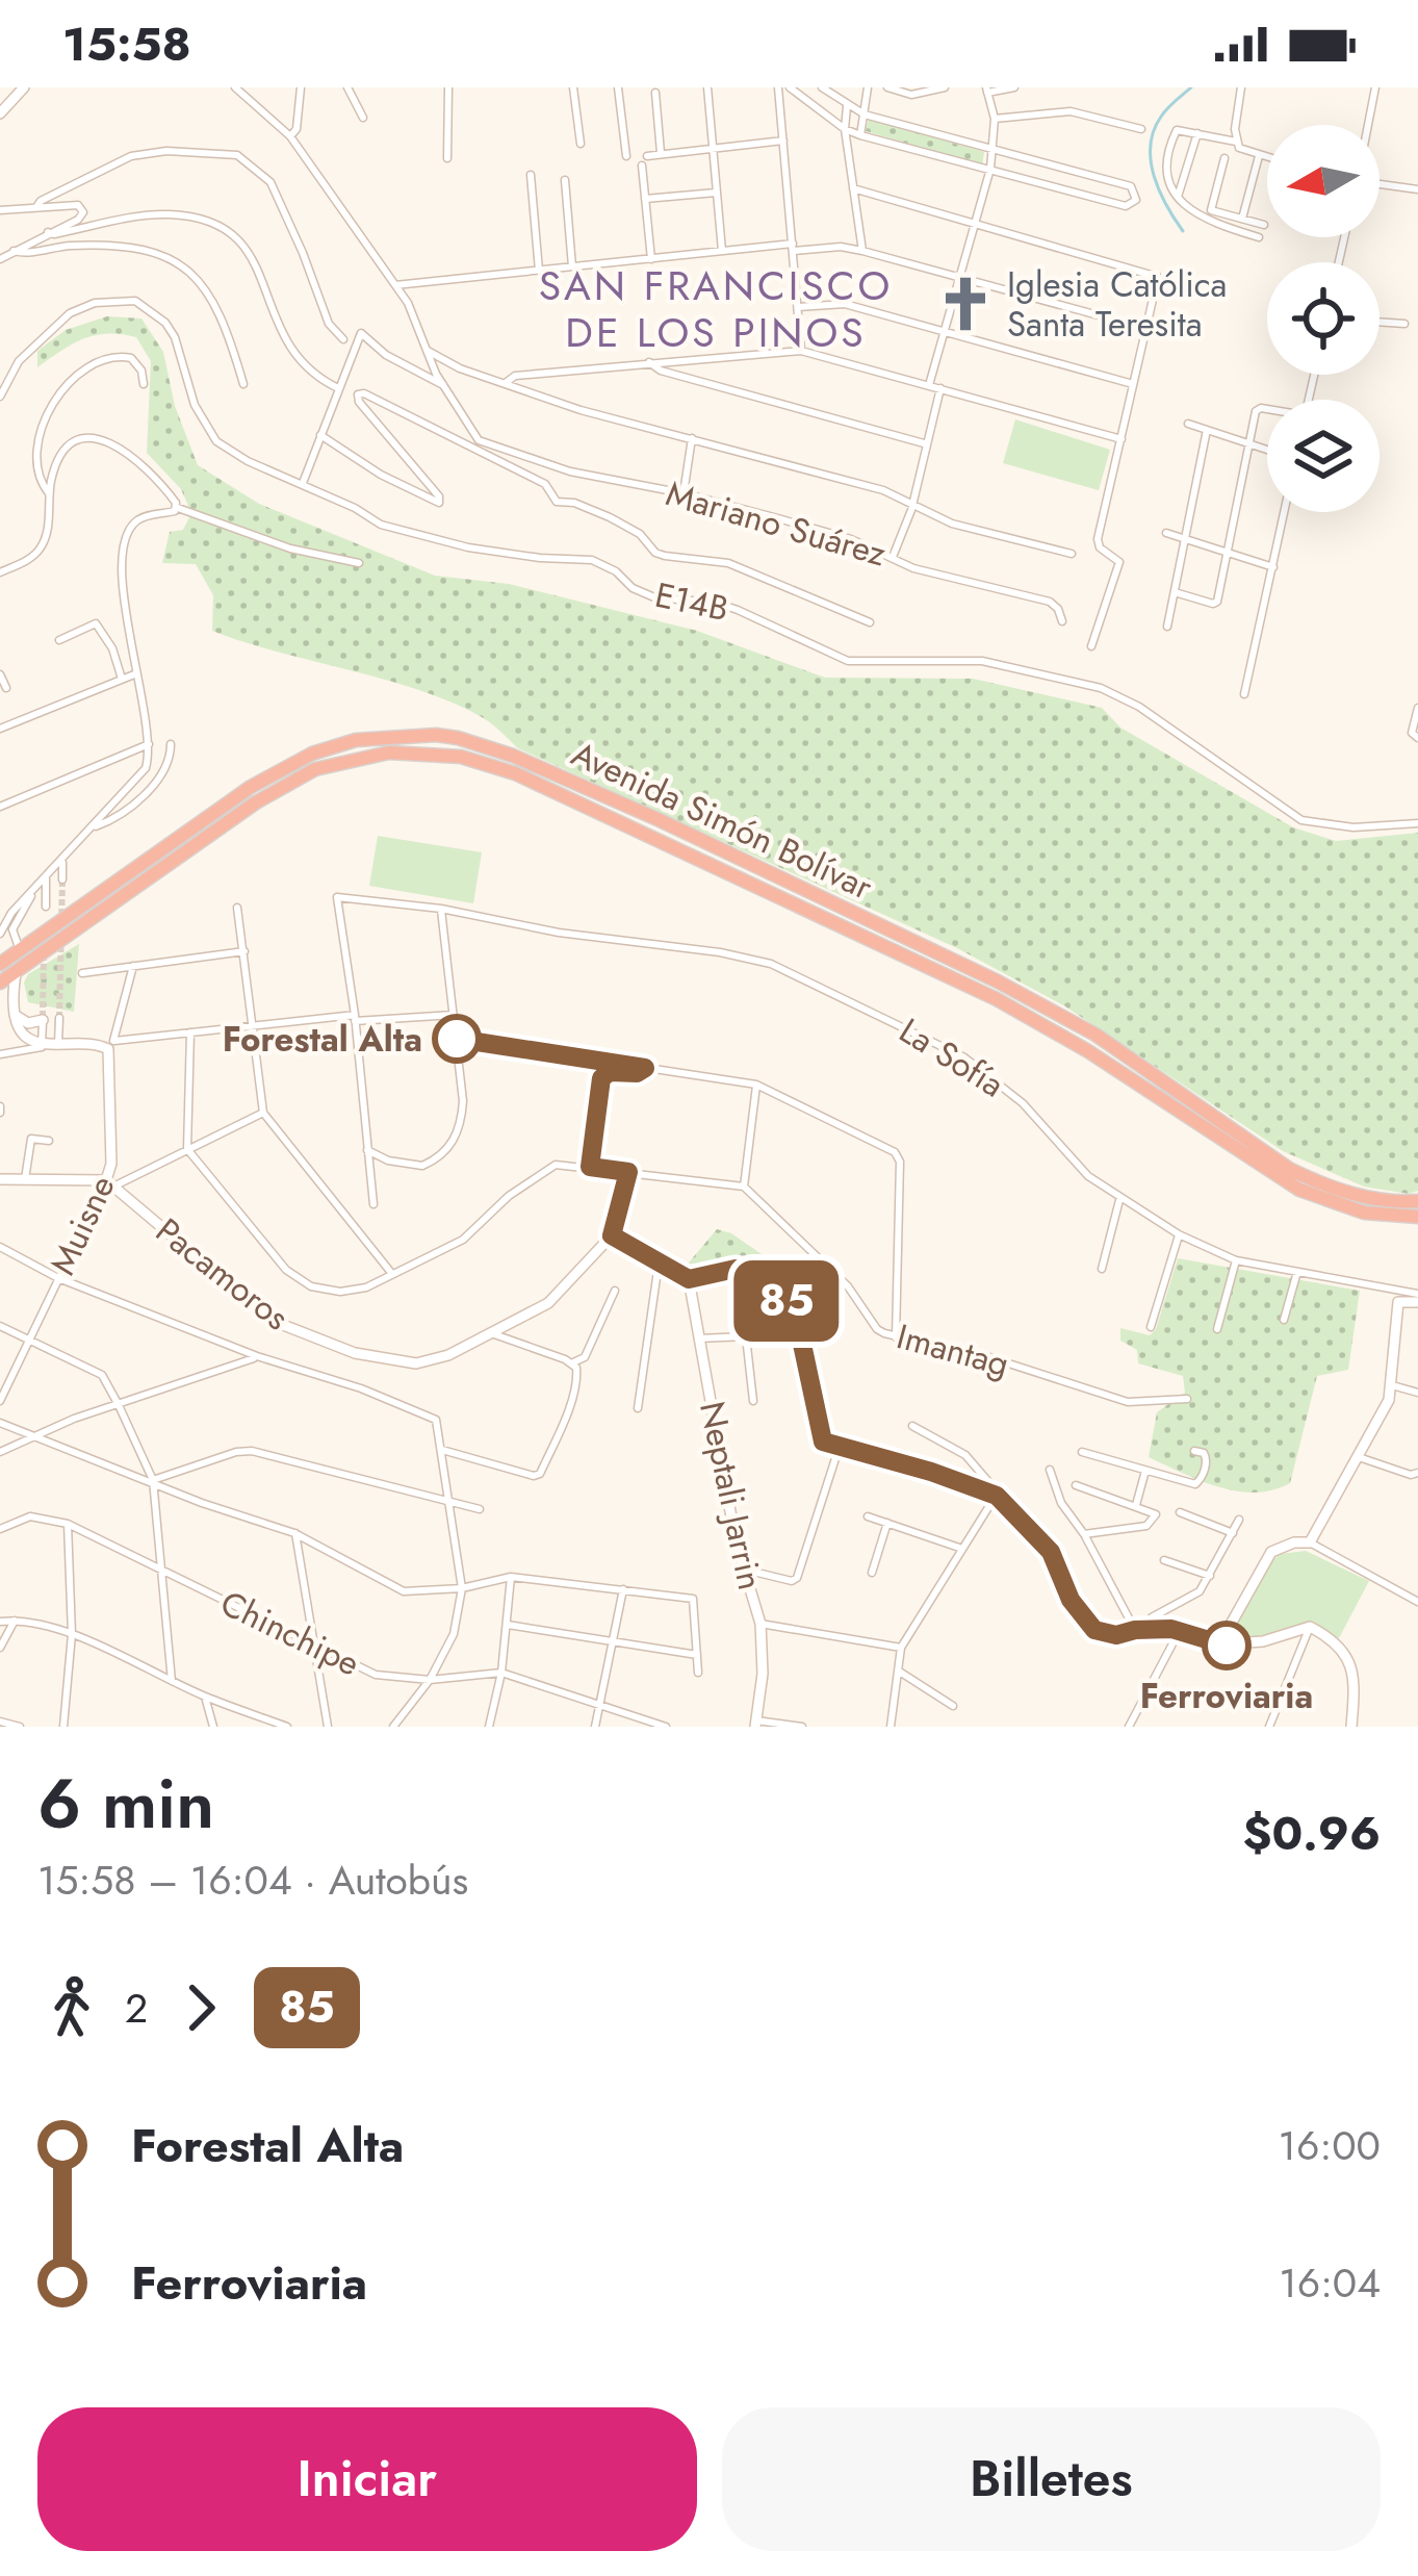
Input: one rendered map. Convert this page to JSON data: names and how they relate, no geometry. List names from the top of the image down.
{
  "streets": {
    "highway": ["Avenida Simón Bolívar"],
    "street": [
      "Mariano Suárez",
      "E14B",
      "La Sofía",
      "Muisne",
      "Pacamoros",
      "Imantag",
      "Neptali Jarrin",
      "Chinchipe"
    ]
  },
  "crossings": [
    ["Muisne", "Pacamoros"]
  ],
  "districts": ["SAN FRANCISCO DE LOS PINOS"],
  "places": {
    "church": ["Iglesia Católica Santa Teresita"],
    "other": ["Forestal Alta", "Ferroviaria"]
  },
  "lines": ["bus line 85"],
  "north": "left",
  "page": {
    "status": "15:58",
    "on_map": "85",
    "heading": ["6 min", "15:58 – 16:04 · Autobús", "$0.96"],
    "legs": ["2", "85"],
    "list": [
      {
        "name": "Forestal Alta",
        "value": "16:00"
      },
      {
        "name": "Ferroviaria",
        "value": "16:04"
      }
    ],
    "buttons": ["Iniciar", "Billetes"]
  }
}
